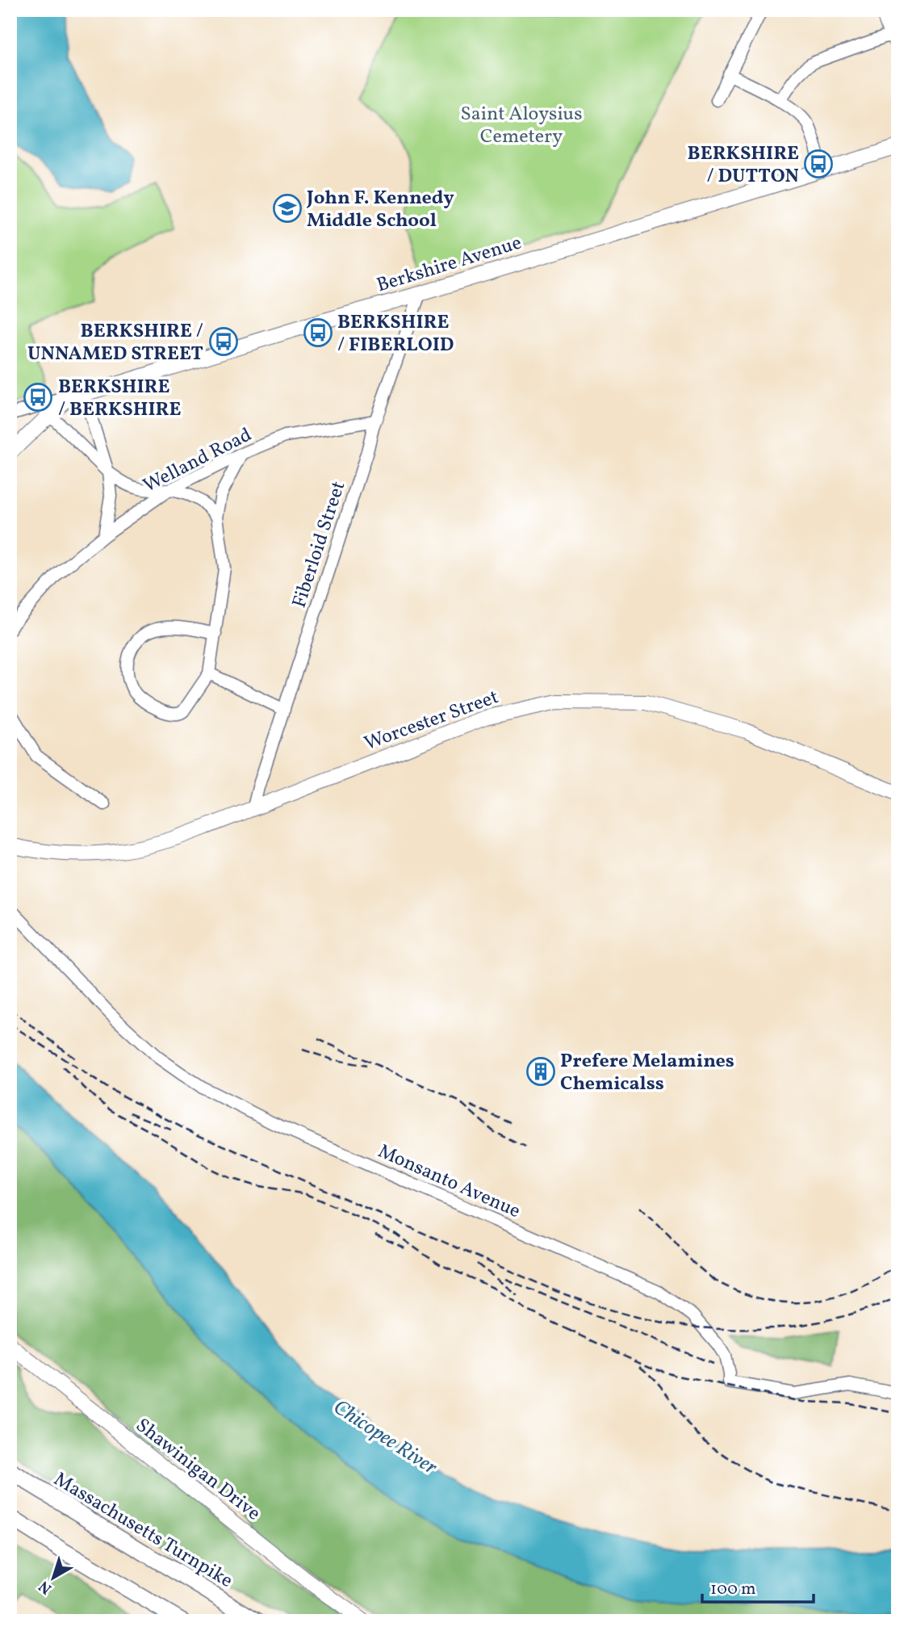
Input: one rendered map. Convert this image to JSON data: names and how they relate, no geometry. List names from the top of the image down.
{
  "streets": {
    "highway": ["Massachusetts Turnpike"],
    "main road": ["Berkshire Avenue", "Worcester Street", "Shawinigan Drive"],
    "street": ["Welland Road", "Fiberloid Street", "Monsanto Avenue"]
  },
  "crossings": [
    ["Berkshire Avenue", "Fiberloid Street"],
    ["Welland Road", "Fiberloid Street"],
    ["Fiberloid Street", "Worcester Street"]
  ],
  "water": ["Chicopee River"],
  "parks": ["Saint Aloysius Cemetery"],
  "places": {
    "bus stop": [
      "BERKSHIRE / DUTTON",
      "BERKSHIRE / FIBERLOID",
      "BERKSHIRE / UNNAMED STREET",
      "BERKSHIRE / BERKSHIRE"
    ],
    "school or university": ["John F. Kennedy Middle School"],
    "building": ["Prefere Melamines Chemicalss"]
  },
  "scale_bar": "100 m",
  "north": "bottom left"
}
